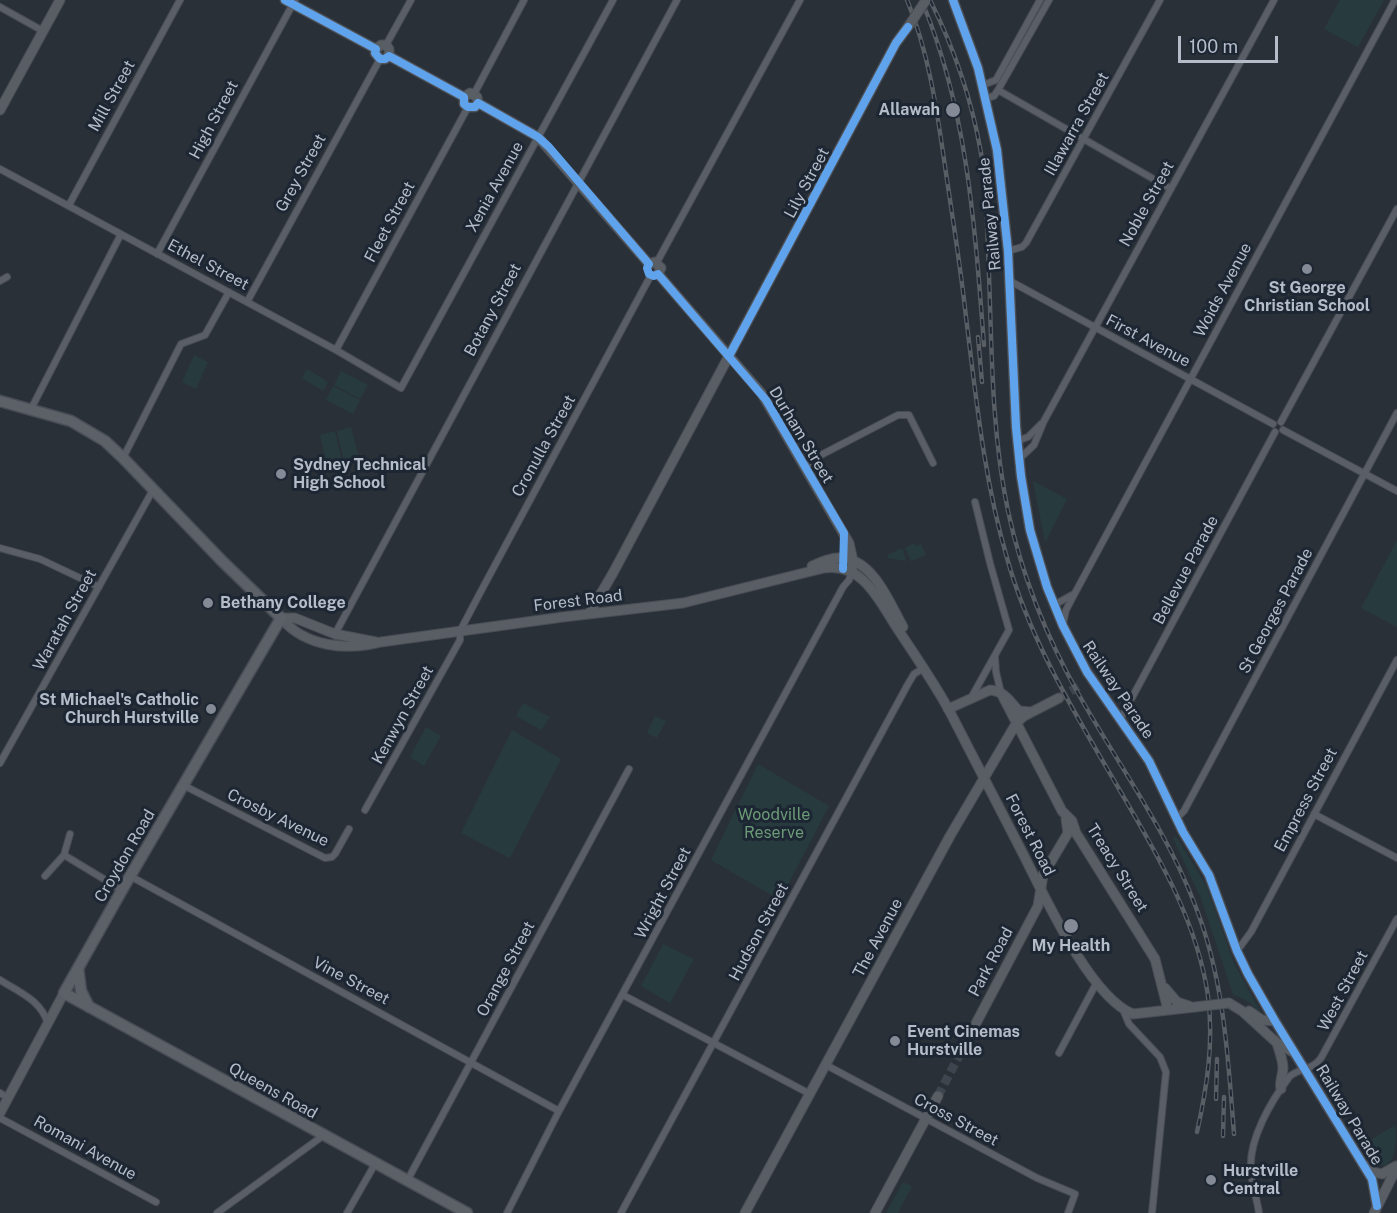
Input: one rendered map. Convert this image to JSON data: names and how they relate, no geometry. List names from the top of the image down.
{
  "streets": {
    "main road": ["Forest Road", "Croydon Road", "Queens Road"],
    "street": [
      "Mill Street",
      "High Street",
      "Illawarra Street",
      "Grey Street",
      "Lily Street",
      "Xenia Avenue",
      "Noble Street",
      "Railway Parade",
      "Fleet Street",
      "Ethel Street",
      "Woids Avenue",
      "Botany Street",
      "First Avenue",
      "Durham Street",
      "Cronulla Street",
      "Bellevue Parade",
      "St Georges Parade",
      "Waratah Street",
      "Kenwyn Street",
      "Empress Street",
      "Crosby Avenue",
      "Treacy Street",
      "Wright Street",
      "Hudson Street",
      "The Avenue",
      "Park Road",
      "Orange Street",
      "Vine Street",
      "West Street",
      "Cross Street",
      "Romani Avenue"
    ]
  },
  "crossings": [
    ["Mill Street", "Ethel Street"],
    ["High Street", "Ethel Street"],
    ["Illawarra Street", "Railway Parade"],
    ["Grey Street", "Ethel Street"],
    ["Lily Street", "Durham Street"],
    ["Lily Street", "Forest Road"],
    ["Xenia Avenue", "Ethel Street"],
    ["Noble Street", "Railway Parade"],
    ["Noble Street", "First Avenue"],
    ["Railway Parade", "Woids Avenue"],
    ["Railway Parade", "First Avenue"],
    ["Railway Parade", "Bellevue Parade"],
    ["Railway Parade", "St Georges Parade"],
    ["Railway Parade", "Empress Street"],
    ["Railway Parade", "West Street"],
    ["Fleet Street", "Ethel Street"],
    ["Woids Avenue", "First Avenue"],
    ["Botany Street", "Forest Road"],
    ["First Avenue", "Bellevue Parade"],
    ["Durham Street", "Cronulla Street"],
    ["Durham Street", "Forest Road"],
    ["Durham Street", "Wright Street"],
    ["Cronulla Street", "Forest Road"],
    ["Cronulla Street", "Kenwyn Street"],
    ["Forest Road", "Waratah Street"],
    ["Forest Road", "Kenwyn Street"],
    ["Forest Road", "Croydon Road"],
    ["Forest Road", "Wright Street"],
    ["Forest Road", "Hudson Street"],
    ["Forest Road", "The Avenue"],
    ["Forest Road", "Park Road"],
    ["Crosby Avenue", "Croydon Road"],
    ["Croydon Road", "Vine Street"],
    ["Croydon Road", "Queens Road"],
    ["Treacy Street", "The Avenue"],
    ["Treacy Street", "Park Road"],
    ["Wright Street", "Vine Street"],
    ["The Avenue", "Cross Street"],
    ["Orange Street", "Vine Street"],
    ["Orange Street", "Queens Road"]
  ],
  "parks": ["Woodville Reserve"],
  "places": [
    "Allawah",
    "St George Christian School",
    "Sydney Technical High School",
    "Bethany College",
    "St Michael's Catholic Church Hurstville",
    "My Health",
    "Event Cinemas Hurstville",
    "Hurstville Central"
  ],
  "scale_bar": "100 m"
}
